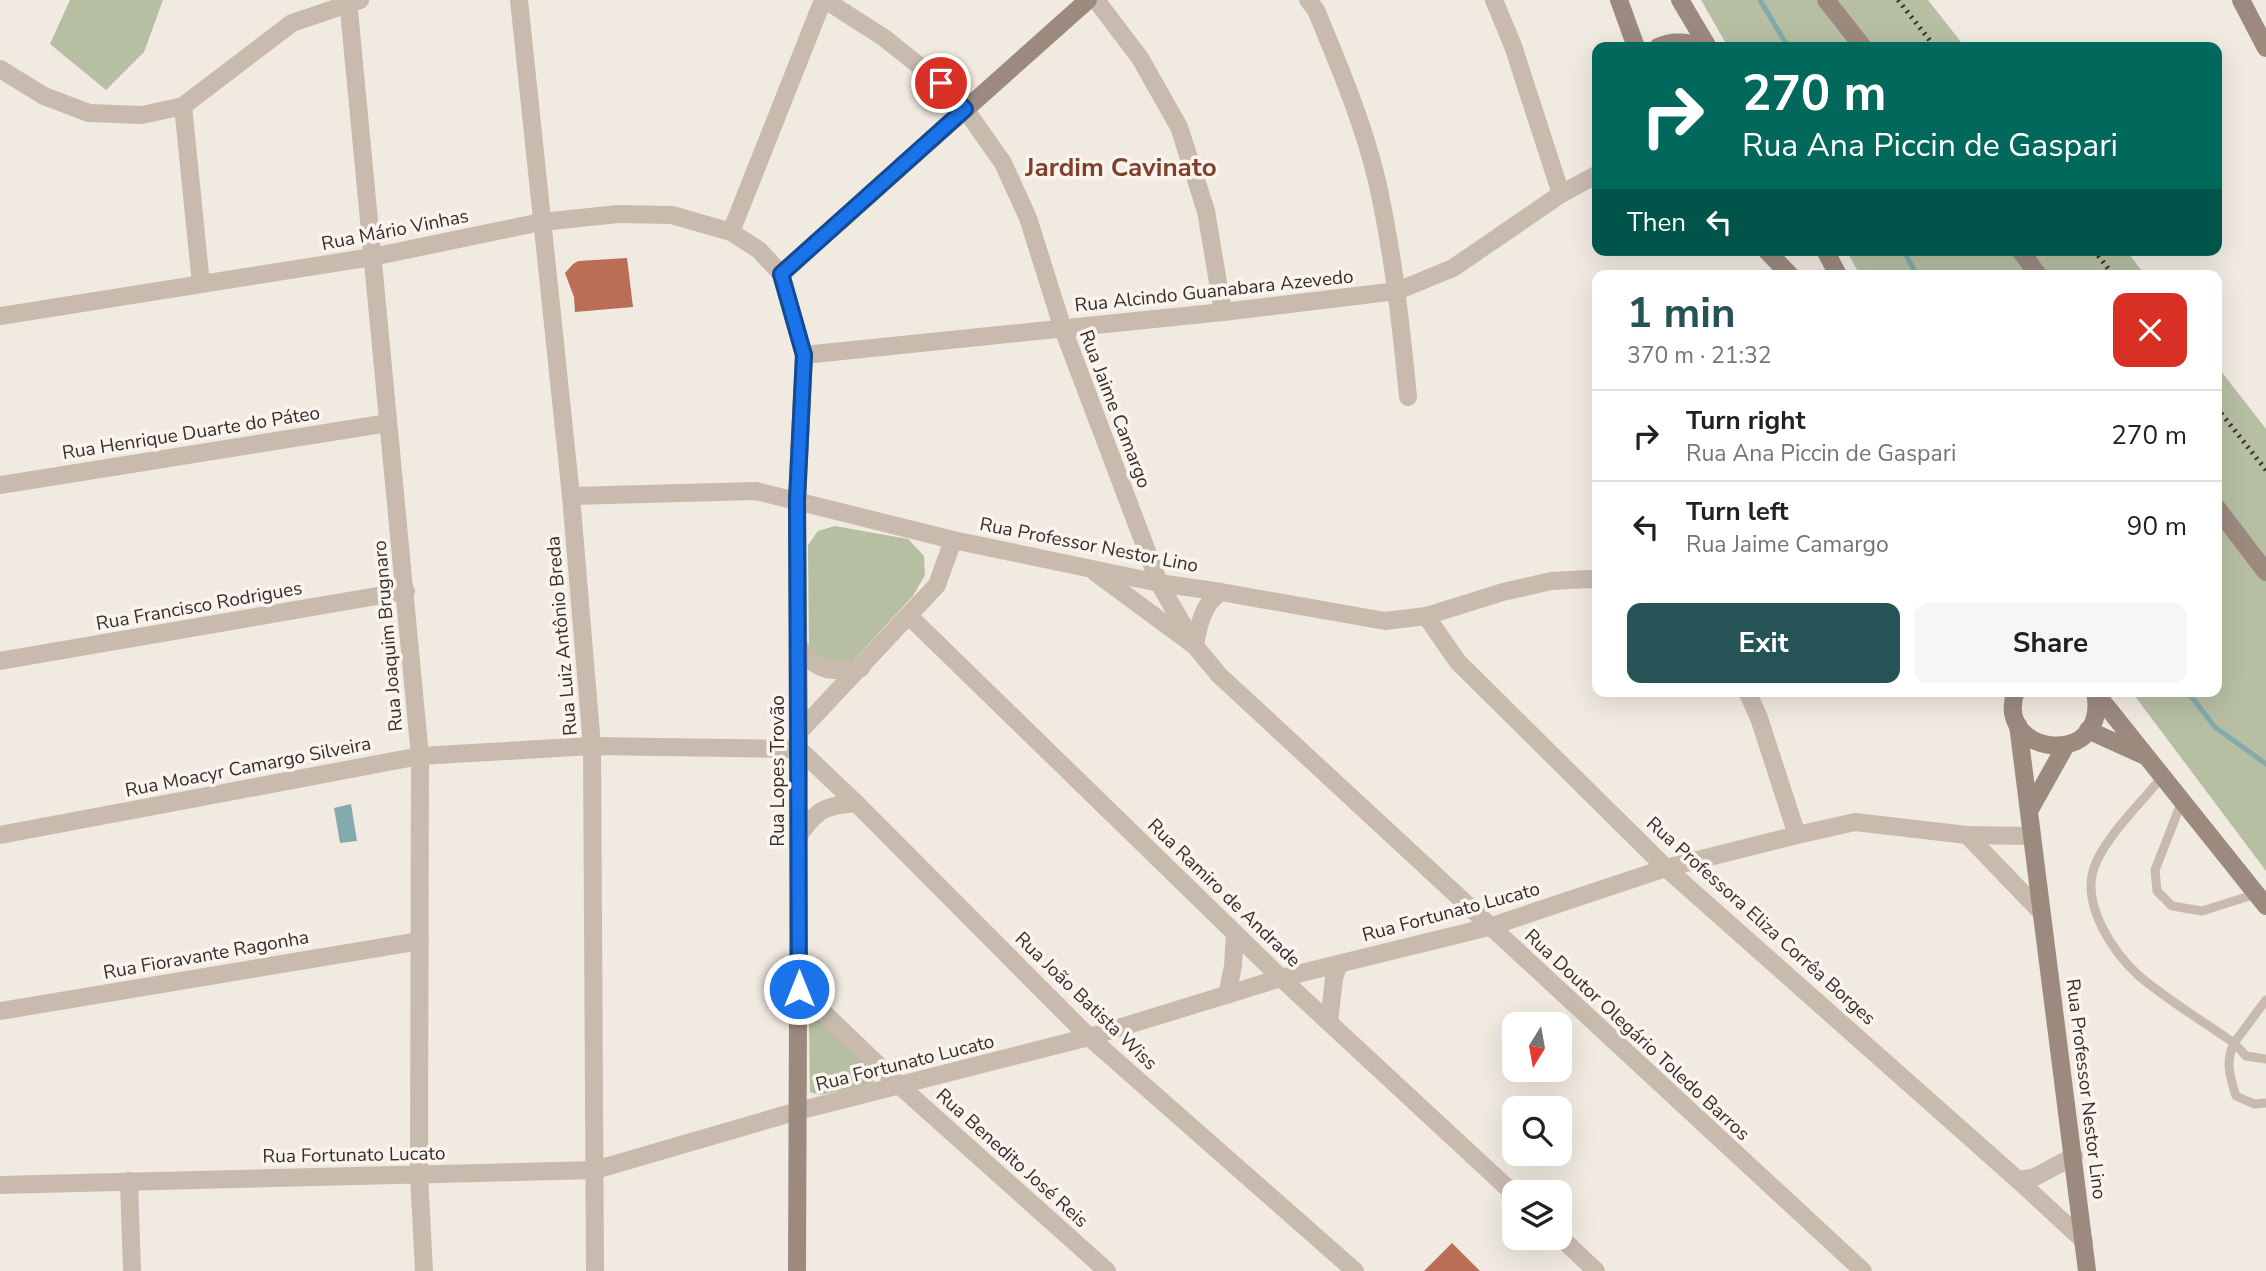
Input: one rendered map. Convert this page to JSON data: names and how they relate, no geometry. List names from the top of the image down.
{
  "streets": {
    "main road": ["Rua Professor Nestor Lino", "Rua Lopes Trovão"],
    "street": [
      "Rua Mário Vinhas",
      "Rua Alcindo Guanabara Azevedo",
      "Rua Jaime Camargo",
      "Rua Henrique Duarte do Páteo",
      "Rua Francisco Rodrigues",
      "Rua Joaquim Brugnaro",
      "Rua Luiz Antônio Breda",
      "Rua Moacyr Camargo Silveira",
      "Rua Ramiro de Andrade",
      "Rua Fortunato Lucato",
      "Rua Professora Eliza Corrêa Borges",
      "Rua Fioravante Ragonha",
      "Rua João Batista Wiss",
      "Rua Doutor Olegário Toledo Barros",
      "Rua Benedito José Reis"
    ]
  },
  "crossings": [
    ["Rua Mário Vinhas", "Rua Joaquim Brugnaro"],
    ["Rua Mário Vinhas", "Rua Luiz Antônio Breda"],
    ["Rua Mário Vinhas", "Rua Lopes Trovão"],
    ["Rua Alcindo Guanabara Azevedo", "Rua Jaime Camargo"],
    ["Rua Alcindo Guanabara Azevedo", "Rua Lopes Trovão"],
    ["Rua Jaime Camargo", "Rua Professor Nestor Lino"],
    ["Rua Jaime Camargo", "Rua Doutor Olegário Toledo Barros"],
    ["Rua Henrique Duarte do Páteo", "Rua Joaquim Brugnaro"],
    ["Rua Professor Nestor Lino", "Rua Luiz Antônio Breda"],
    ["Rua Professor Nestor Lino", "Rua Lopes Trovão"],
    ["Rua Professor Nestor Lino", "Rua Professora Eliza Corrêa Borges"],
    ["Rua Professor Nestor Lino", "Rua Doutor Olegário Toledo Barros"],
    ["Rua Francisco Rodrigues", "Rua Joaquim Brugnaro"],
    ["Rua Joaquim Brugnaro", "Rua Moacyr Camargo Silveira"],
    ["Rua Joaquim Brugnaro", "Rua Fortunato Lucato"],
    ["Rua Joaquim Brugnaro", "Rua Fioravante Ragonha"],
    ["Rua Luiz Antônio Breda", "Rua Moacyr Camargo Silveira"],
    ["Rua Luiz Antônio Breda", "Rua Fortunato Lucato"],
    ["Rua Moacyr Camargo Silveira", "Rua Lopes Trovão"],
    ["Rua Moacyr Camargo Silveira", "Rua João Batista Wiss"],
    ["Rua Lopes Trovão", "Rua Fortunato Lucato"],
    ["Rua Lopes Trovão", "Rua João Batista Wiss"],
    ["Rua Lopes Trovão", "Rua Benedito José Reis"],
    ["Rua Ramiro de Andrade", "Rua Fortunato Lucato"],
    ["Rua Fortunato Lucato", "Rua Professora Eliza Corrêa Borges"],
    ["Rua Fortunato Lucato", "Rua João Batista Wiss"],
    ["Rua Fortunato Lucato", "Rua Doutor Olegário Toledo Barros"],
    ["Rua Fortunato Lucato", "Rua Benedito José Reis"]
  ],
  "districts": ["Jardim Cavinato"],
  "north": "bottom",
  "page": {
    "turn": ["270 m", "Rua Ana Piccin de Gaspari"],
    "then": "Then",
    "heading": ["1 min", "370 m · 21:32"],
    "list": [
      {
        "name": "Turn right",
        "note": "Rua Ana Piccin de Gaspari",
        "value": "270 m"
      },
      {
        "name": "Turn left",
        "note": "Rua Jaime Camargo",
        "value": "90 m"
      }
    ],
    "buttons": ["Exit", "Share"]
  }
}
